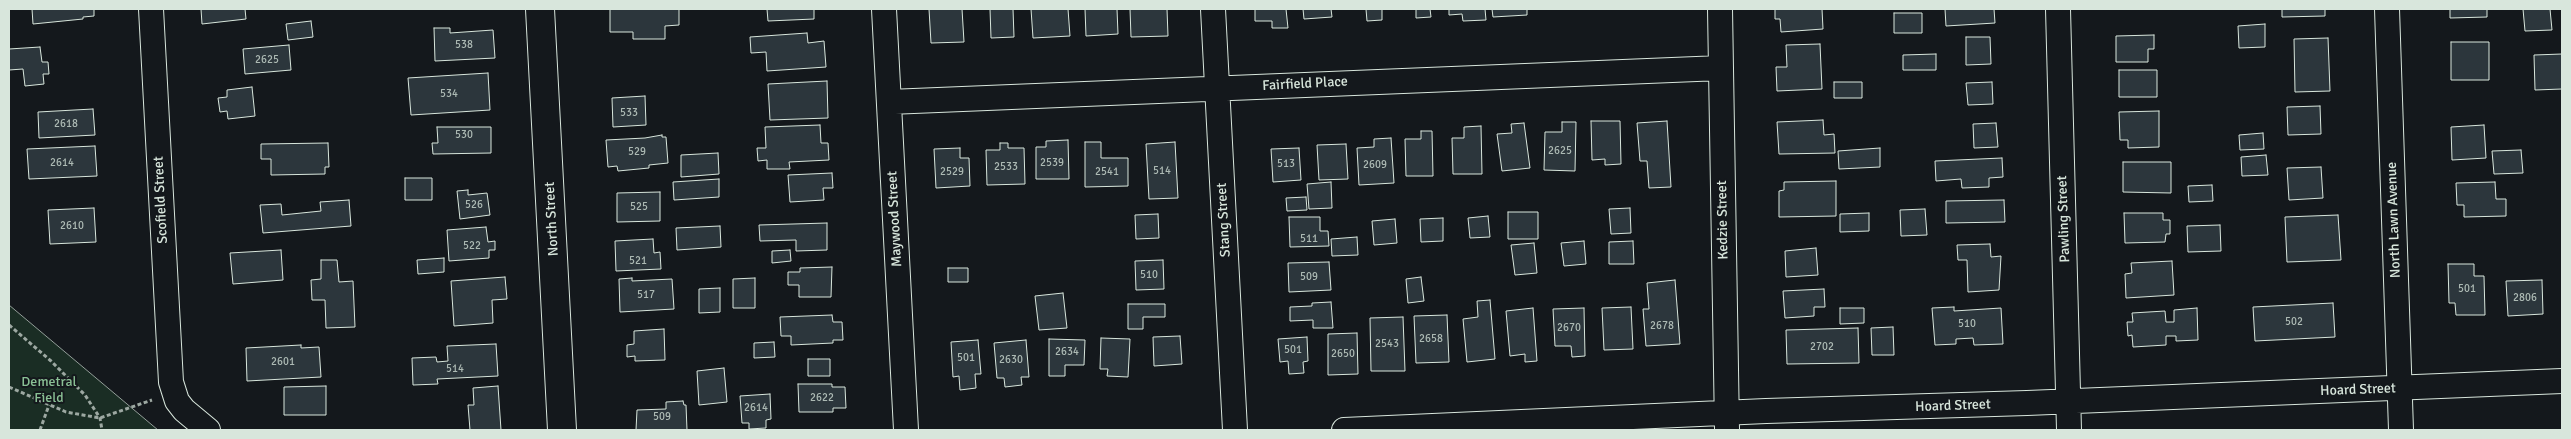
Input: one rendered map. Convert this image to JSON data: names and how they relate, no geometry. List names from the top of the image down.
{
  "streets": {
    "street": [
      "Fairfield Place",
      "Scofield Street",
      "North Street",
      "Maywood Street",
      "Pawling Street",
      "Stang Street",
      "Kedzie Street",
      "North Lawn Avenue",
      "Hoard Street"
    ]
  },
  "crossings": [
    ["Fairfield Place", "Maywood Street"],
    ["Fairfield Place", "Stang Street"],
    ["Fairfield Place", "Kedzie Street"],
    ["Pawling Street", "Hoard Street"],
    ["Kedzie Street", "Hoard Street"],
    ["North Lawn Avenue", "Hoard Street"]
  ],
  "parks": ["Demetral Field"],
  "house_numbers": [
    "538",
    "2625",
    "534",
    "533",
    "2618",
    "530",
    "2625",
    "529",
    "2614",
    "2539",
    "513",
    "2609",
    "2533",
    "514",
    "2529",
    "2541",
    "526",
    "525",
    "2610",
    "511",
    "522",
    "521",
    "510",
    "509",
    "501",
    "517",
    "2806",
    "502",
    "510",
    "2678",
    "2670",
    "2658",
    "2543",
    "2702",
    "501",
    "2634",
    "2650",
    "501",
    "2630",
    "2601",
    "514",
    "2622",
    "2614",
    "509"
  ]
}
